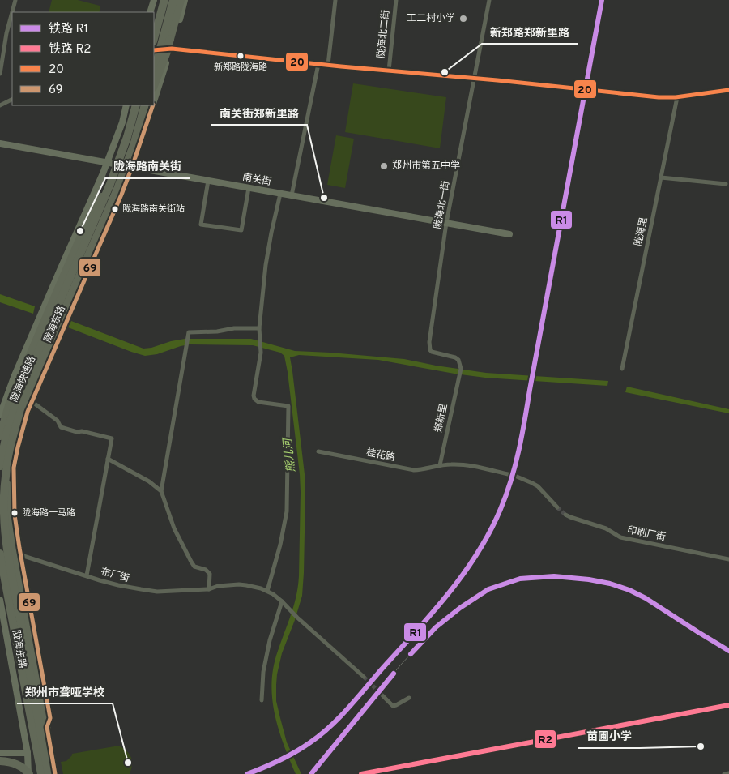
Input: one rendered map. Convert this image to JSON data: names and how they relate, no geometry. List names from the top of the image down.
{
  "streets": {
    "highway": ["陇海快速路"],
    "street": [
      "陇海北二街",
      "南关街",
      "陇海北一街",
      "陇海里",
      "陇海东路",
      "郑新里",
      "桂花路",
      "印刷厂街",
      "布厂街"
    ]
  },
  "crossings": [
    ["南关街", "陇海北一街"],
    ["南关街", "陇海东路"],
    ["陇海北一街", "郑新里"],
    ["陇海东路", "布厂街"],
    ["郑新里", "桂花路"]
  ],
  "water": ["熊儿河"],
  "places": [
    "工二村小学",
    "新郑路陇海路",
    "新郑路郑新里路",
    "郑州市第五中学",
    "南关街郑新里路",
    "陇海路南关街站",
    "陇海路南关街",
    "陇海路一马路",
    "苗圃小学",
    "郑州市聋哑学校"
  ],
  "lines": [
    "rail line R1",
    "transit line 20",
    "transit line 69",
    "rail line R2"
  ],
  "legend": [
    "铁路 R1",
    "铁路 R2",
    "20",
    "69"
  ]
}
